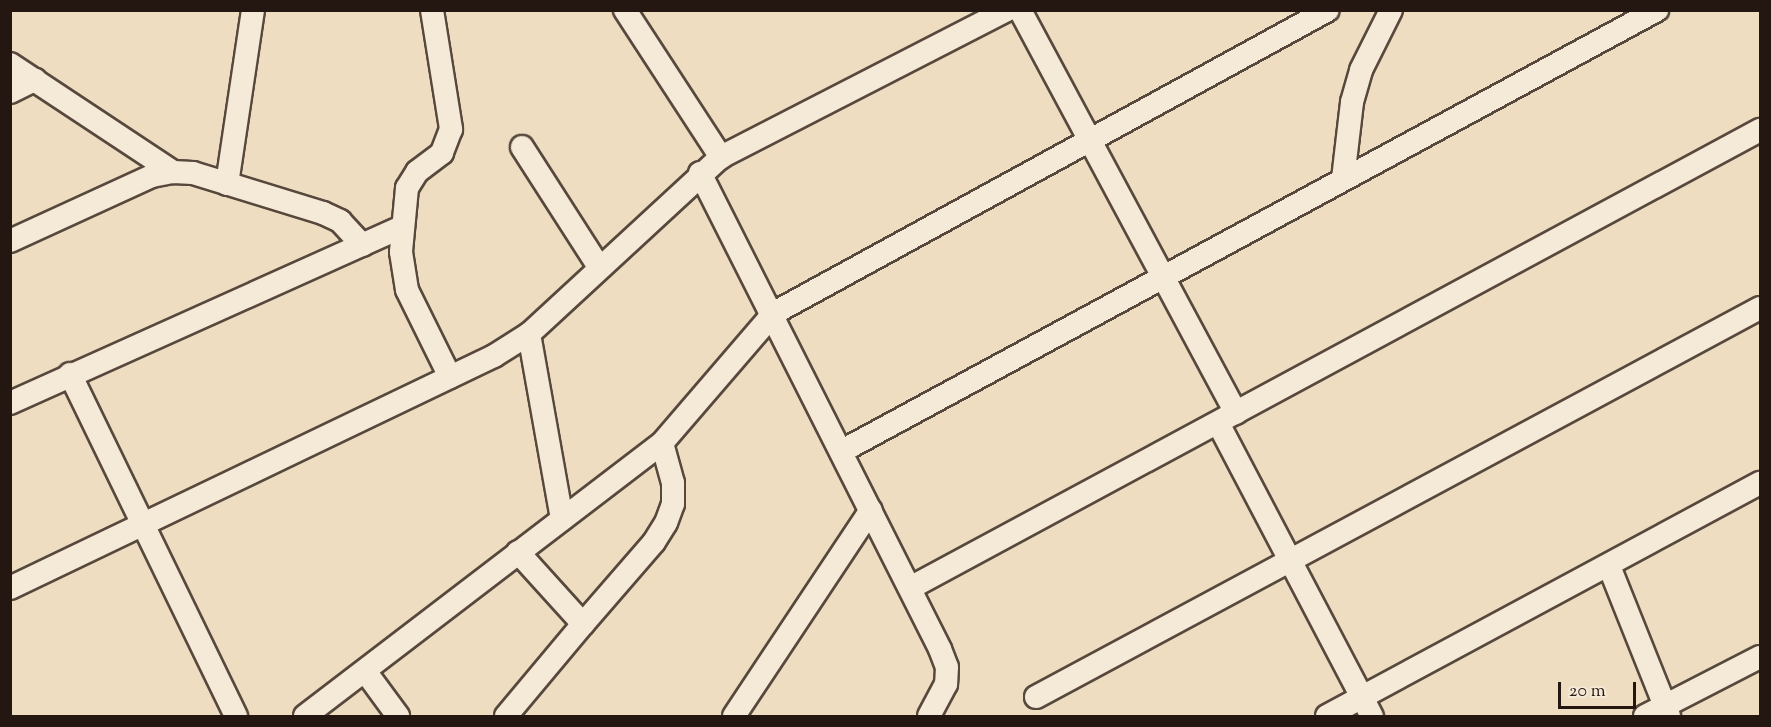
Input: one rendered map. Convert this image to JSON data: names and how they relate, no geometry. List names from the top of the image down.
{
  "scale_bar": "20 m"
}
